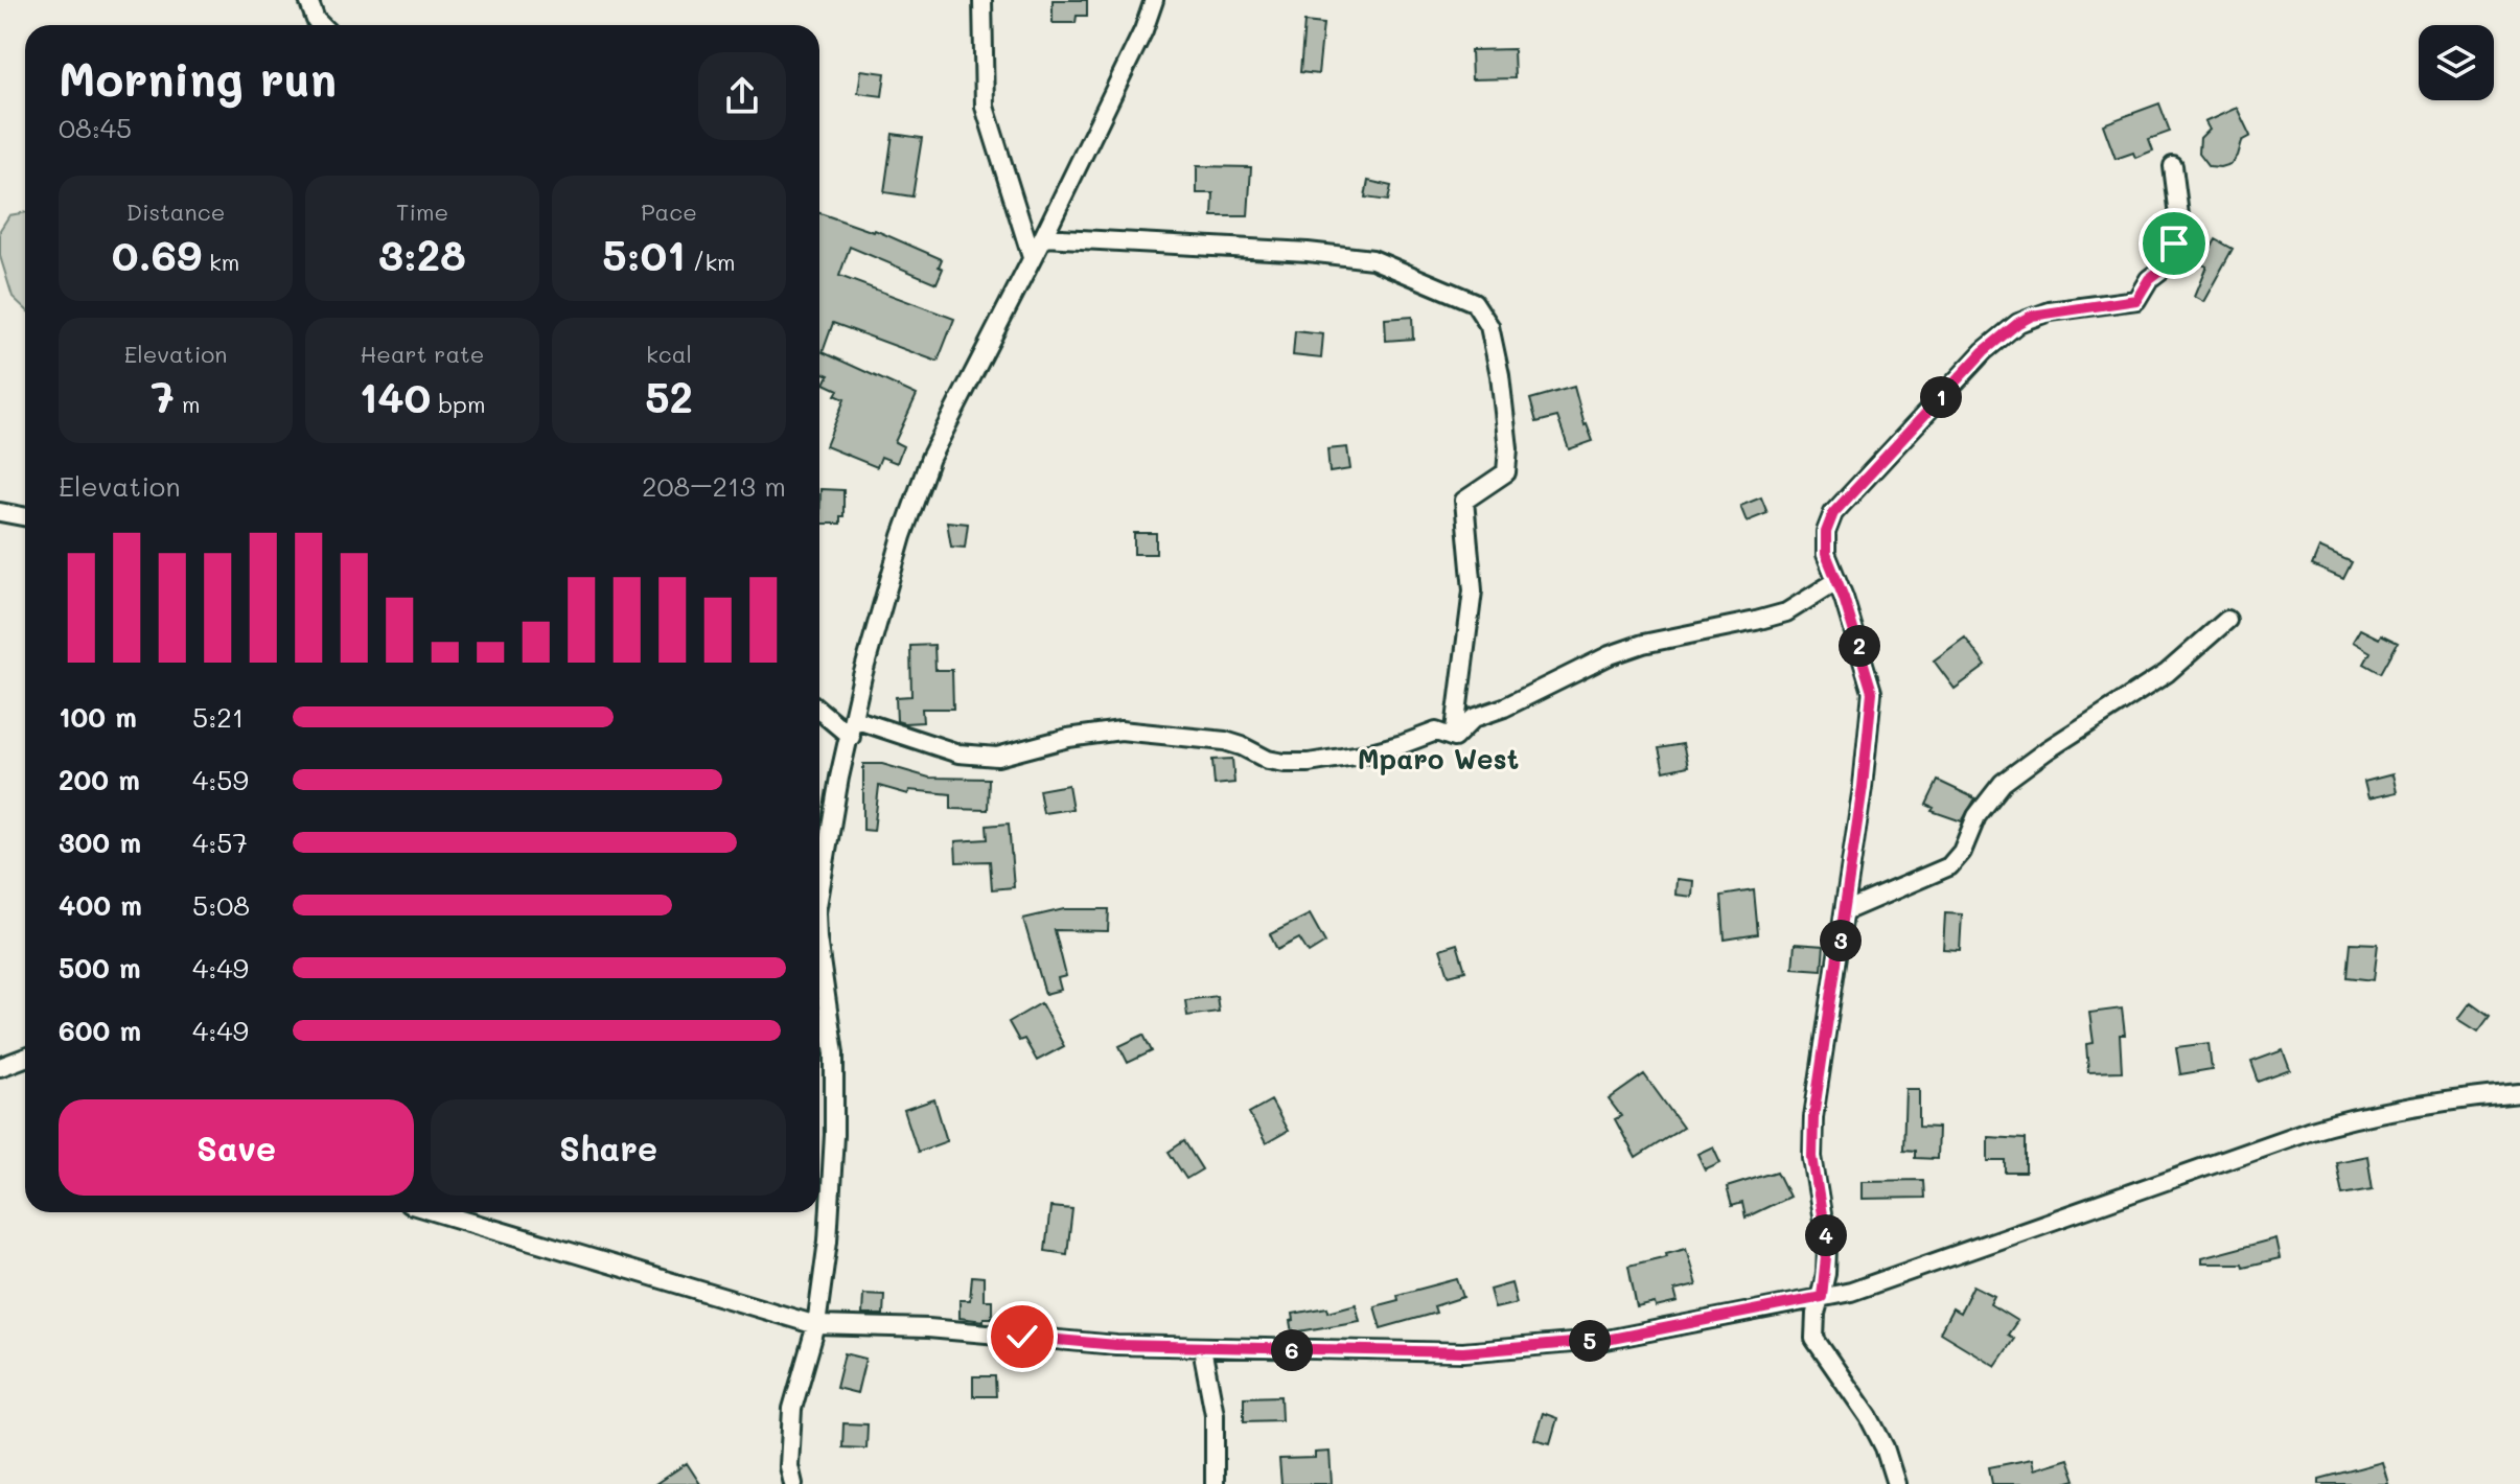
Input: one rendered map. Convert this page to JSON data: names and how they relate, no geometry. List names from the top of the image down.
{
  "districts": ["Mparo West"],
  "page": {
    "heading": ["Morning run", "08:45"],
    "stats": [
      ["Distance", "0.69 km"],
      ["Time", "3:28"],
      ["Pace", "5:01 /km"],
      ["Elevation", "7 m"],
      ["Heart rate", "140 bpm"],
      ["kcal", "52"]
    ],
    "pins": [
      "1",
      "2",
      "3",
      "4",
      "5",
      "6"
    ],
    "chart": ["Elevation", "208–213 m"],
    "list": [
      {
        "name": "100 m",
        "note": "5:21"
      },
      {
        "name": "200 m",
        "note": "4:59"
      },
      {
        "name": "300 m",
        "note": "4:57"
      },
      {
        "name": "400 m",
        "note": "5:08"
      },
      {
        "name": "500 m",
        "note": "4:49"
      },
      {
        "name": "600 m",
        "note": "4:49"
      }
    ],
    "buttons": ["Save", "Share"]
  }
}
